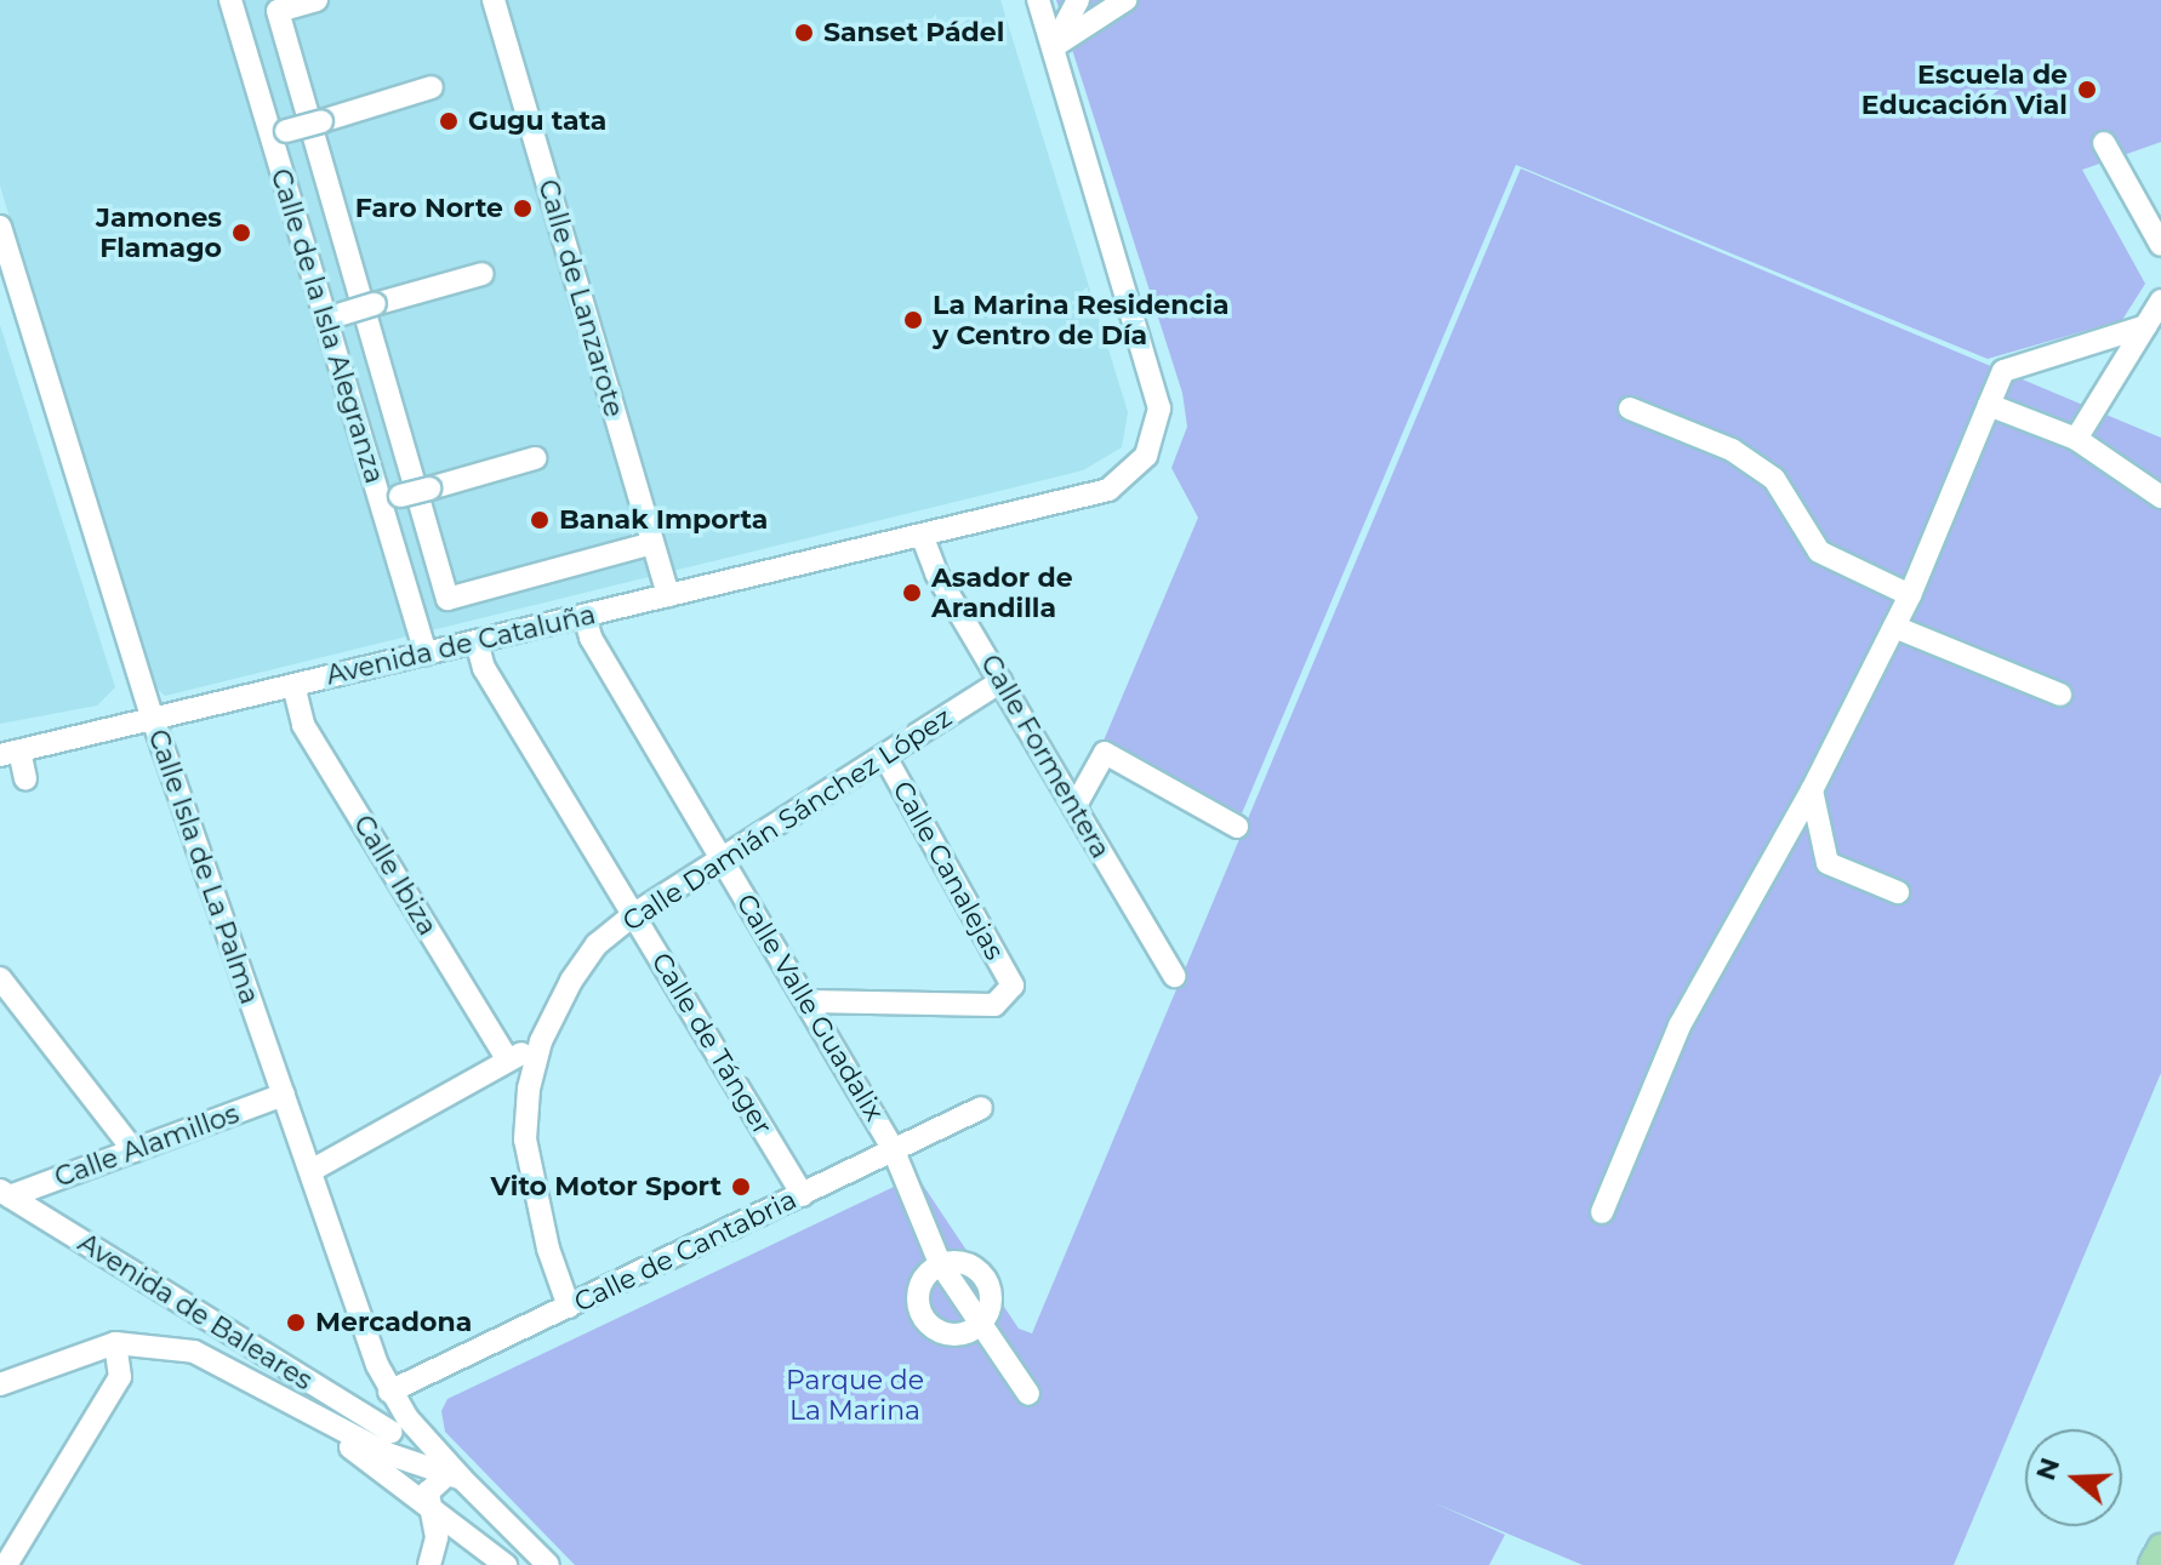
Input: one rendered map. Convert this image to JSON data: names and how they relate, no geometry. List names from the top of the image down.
{
  "streets": {
    "street": [
      "Calle de Lanzarote",
      "Calle de la Isla Alegranza",
      "Avenida de Cataluña",
      "Calle Formentera",
      "Calle Damián Sánchez López",
      "Calle Isla de La Palma",
      "Calle Canalejas",
      "Calle Ibiza",
      "Calle Valle Guadalix",
      "Calle de Tánger",
      "Calle Alamillos",
      "Calle de Cantabria",
      "Avenida de Baleares"
    ]
  },
  "crossings": [
    ["Calle de Lanzarote", "Avenida de Cataluña"],
    ["Calle de la Isla Alegranza", "Avenida de Cataluña"],
    ["Avenida de Cataluña", "Calle Formentera"],
    ["Avenida de Cataluña", "Calle Isla de La Palma"],
    ["Avenida de Cataluña", "Calle Ibiza"],
    ["Avenida de Cataluña", "Calle Valle Guadalix"],
    ["Avenida de Cataluña", "Calle de Tánger"],
    ["Calle Formentera", "Calle Damián Sánchez López"],
    ["Calle Damián Sánchez López", "Calle Isla de La Palma"],
    ["Calle Damián Sánchez López", "Calle Canalejas"],
    ["Calle Damián Sánchez López", "Calle Ibiza"],
    ["Calle Damián Sánchez López", "Calle Valle Guadalix"],
    ["Calle Damián Sánchez López", "Calle de Tánger"],
    ["Calle Isla de La Palma", "Calle Alamillos"],
    ["Calle Isla de La Palma", "Calle de Cantabria"],
    ["Calle Canalejas", "Calle Valle Guadalix"],
    ["Calle Valle Guadalix", "Calle de Cantabria"],
    ["Calle de Tánger", "Calle de Cantabria"],
    ["Calle Alamillos", "Avenida de Baleares"]
  ],
  "parks": ["Parque de La Marina"],
  "places": [
    "Sanset Pádel",
    "Escuela de Educación Vial",
    "Gugu tata",
    "Faro Norte",
    "Jamones Flamago",
    "La Marina Residencia y Centro de Día",
    "Banak Importa",
    "Asador de Arandilla",
    "Vito Motor Sport",
    "Mercadona"
  ],
  "north": "left"
}
